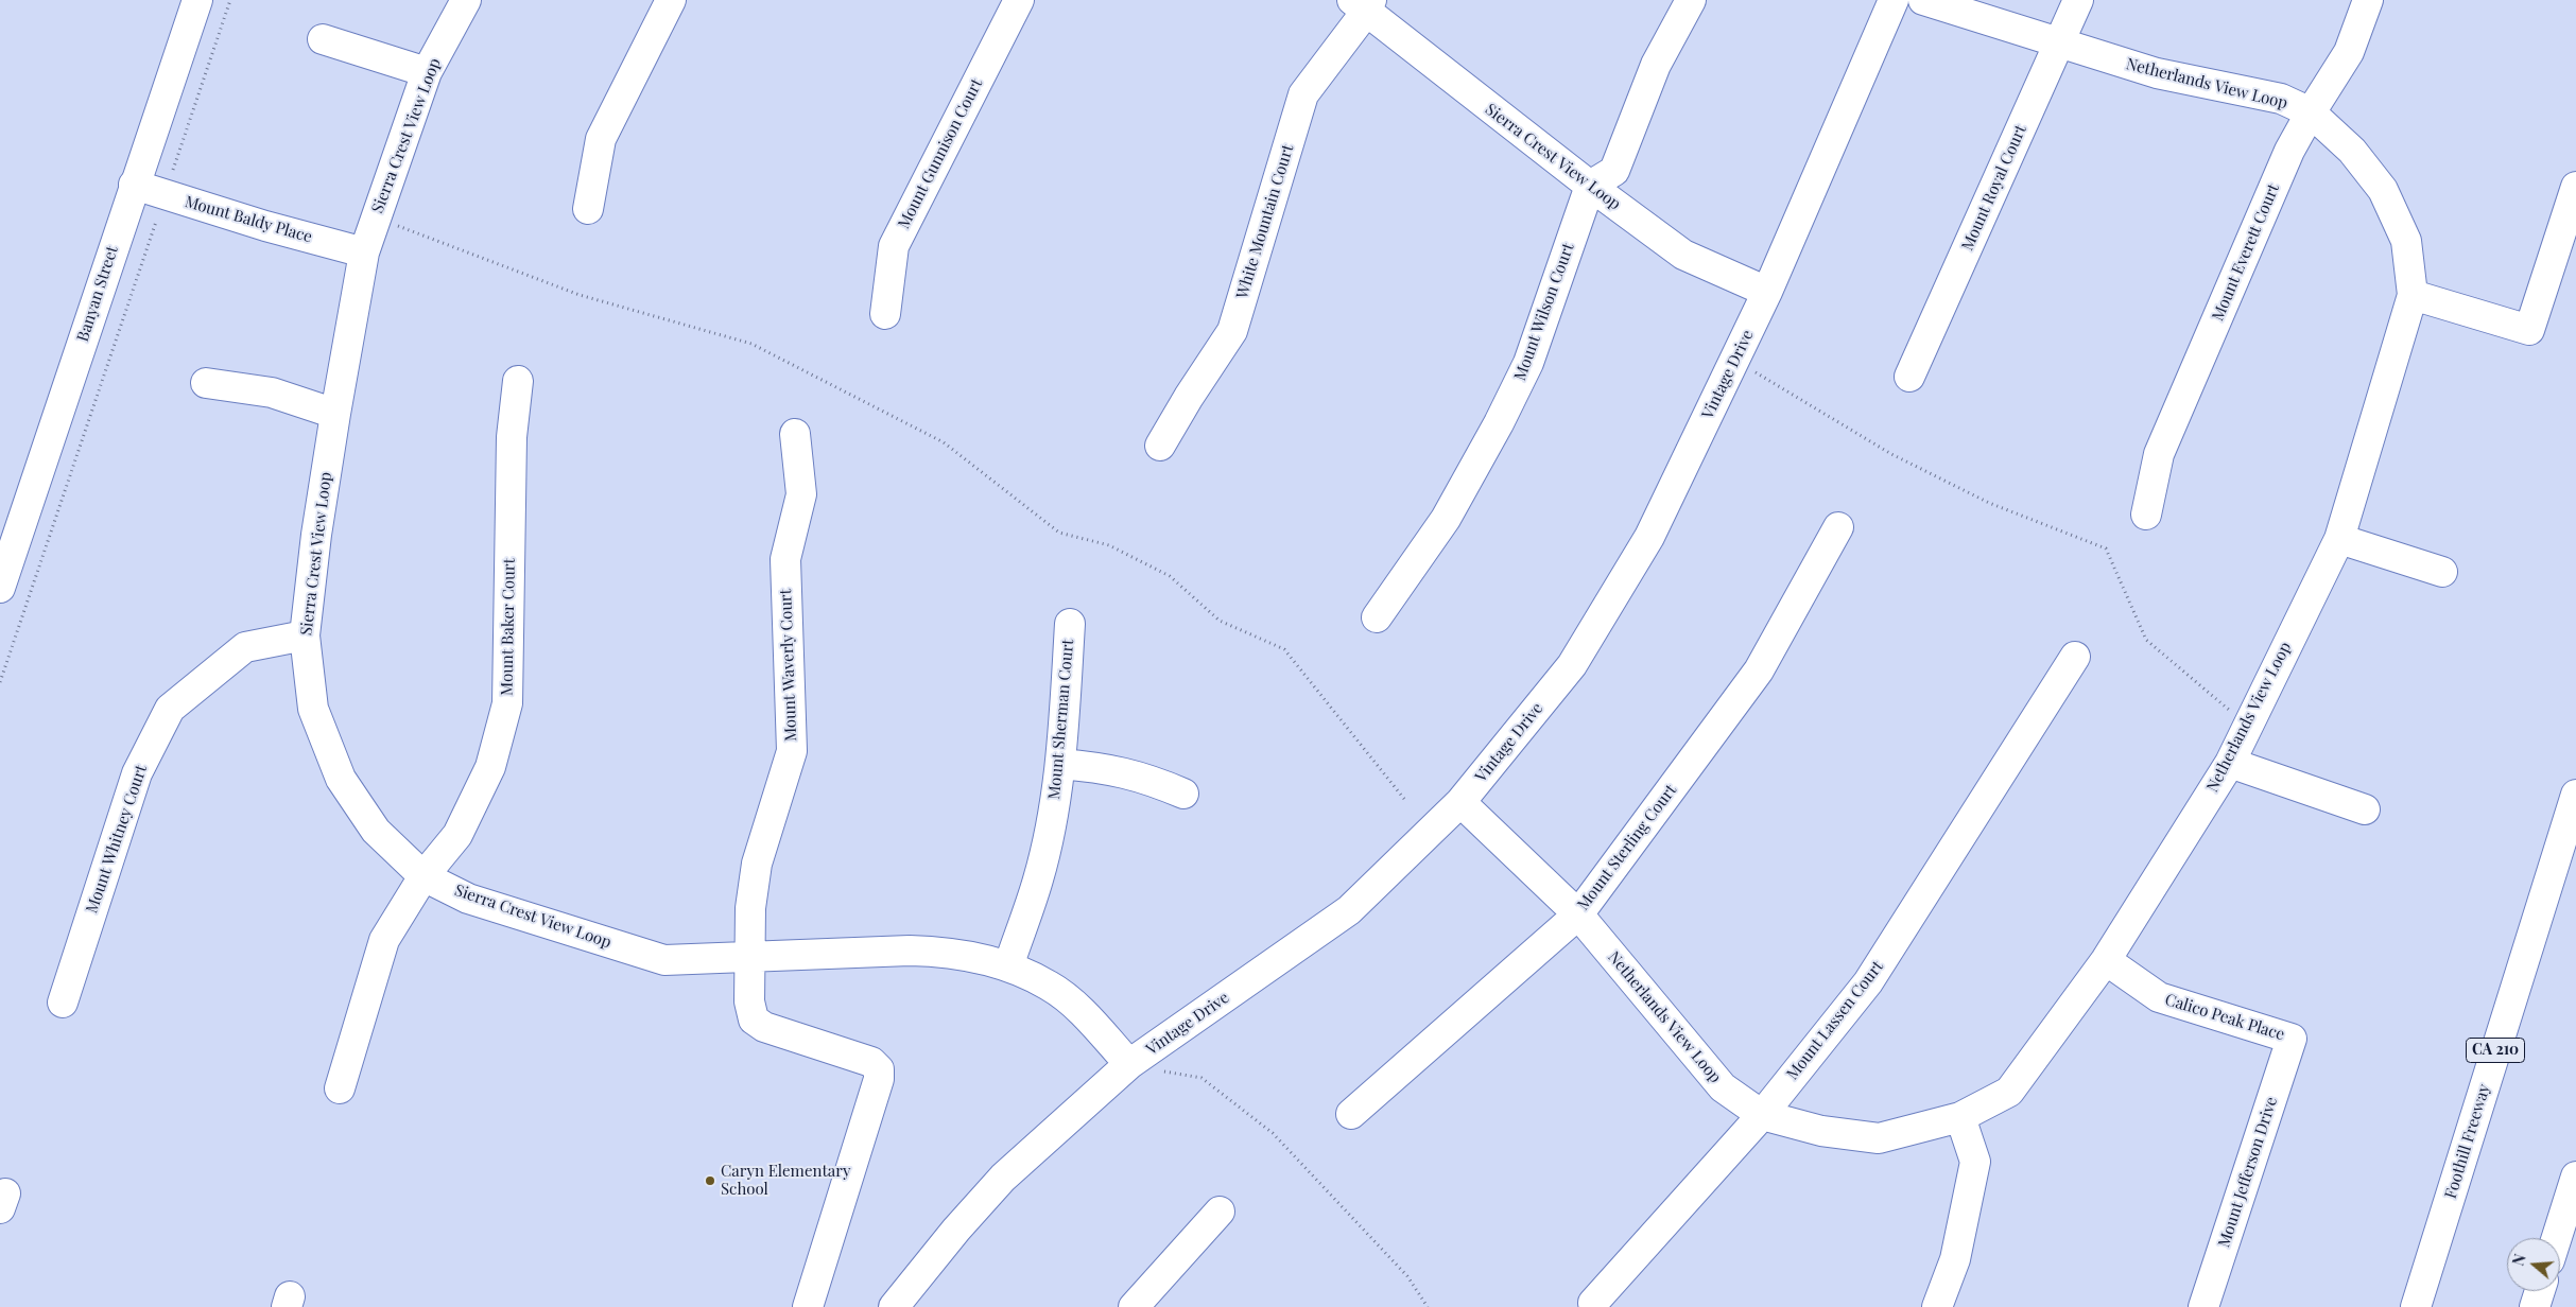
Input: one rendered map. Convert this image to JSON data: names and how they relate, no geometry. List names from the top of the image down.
{
  "streets": {
    "main road": [
      "Netherlands View Loop",
      "Sierra Crest View Loop",
      "Mount Gunnison Court",
      "Mount Royal Court",
      "Mount Baldy Place",
      "White Mountain Court",
      "Mount Everett Court",
      "Banyan Street",
      "Mount Wilson Court",
      "Vintage Drive",
      "Mount Baker Court",
      "Mount Waverly Court",
      "Mount Sherman Court",
      "Mount Whitney Court",
      "Mount Sterling Court",
      "Calico Peak Place",
      "Mount Lassen Court",
      "CA 210",
      "Foothill Freeway",
      "Mount Jefferson Drive"
    ]
  },
  "crossings": [
    ["Netherlands View Loop", "Mount Royal Court"],
    ["Netherlands View Loop", "Mount Everett Court"],
    ["Netherlands View Loop", "Vintage Drive"],
    ["Netherlands View Loop", "Mount Sterling Court"],
    ["Netherlands View Loop", "Calico Peak Place"],
    ["Netherlands View Loop", "Mount Lassen Court"],
    ["Sierra Crest View Loop", "Mount Baldy Place"],
    ["Sierra Crest View Loop", "White Mountain Court"],
    ["Sierra Crest View Loop", "Mount Wilson Court"],
    ["Sierra Crest View Loop", "Vintage Drive"],
    ["Sierra Crest View Loop", "Mount Baker Court"],
    ["Sierra Crest View Loop", "Mount Waverly Court"],
    ["Sierra Crest View Loop", "Mount Sherman Court"],
    ["Sierra Crest View Loop", "Mount Whitney Court"],
    ["Mount Baldy Place", "Banyan Street"],
    ["Calico Peak Place", "Mount Jefferson Drive"]
  ],
  "places": ["Caryn Elementary School"],
  "north": "left"
}
